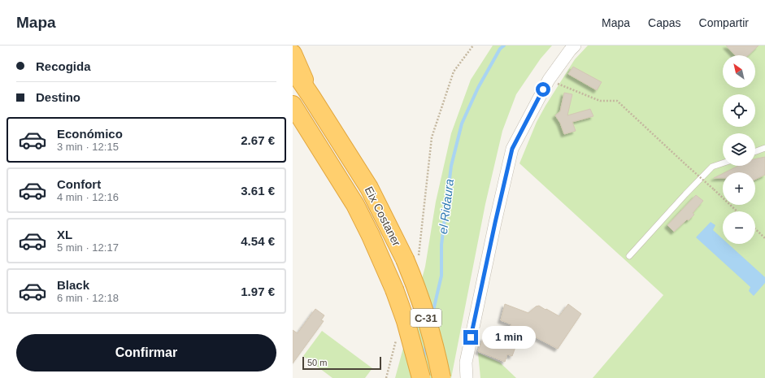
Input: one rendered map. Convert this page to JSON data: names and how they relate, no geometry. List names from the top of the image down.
{
  "streets": {
    "highway": ["Eix Costaner", "C-31"]
  },
  "water": ["el Ridaura"],
  "scale_bar": "50 m",
  "north": "top left",
  "page": {
    "header": "Mapa",
    "nav": ["Mapa", "Capas", "Compartir"],
    "banner": ["Recogida", "Destino"],
    "map_buttons": ["+", "−"],
    "list": [
      {
        "name": "Económico",
        "note": "3 min · 12:15",
        "value": "2.67 €"
      },
      {
        "name": "Confort",
        "note": "4 min · 12:16",
        "value": "3.61 €"
      },
      {
        "name": "XL",
        "note": "5 min · 12:17",
        "value": "4.54 €"
      },
      {
        "name": "Black",
        "note": "6 min · 12:18",
        "value": "1.97 €"
      }
    ],
    "bubble": "1 min",
    "buttons": "Confirmar",
    "scale": "50 m"
  }
}
